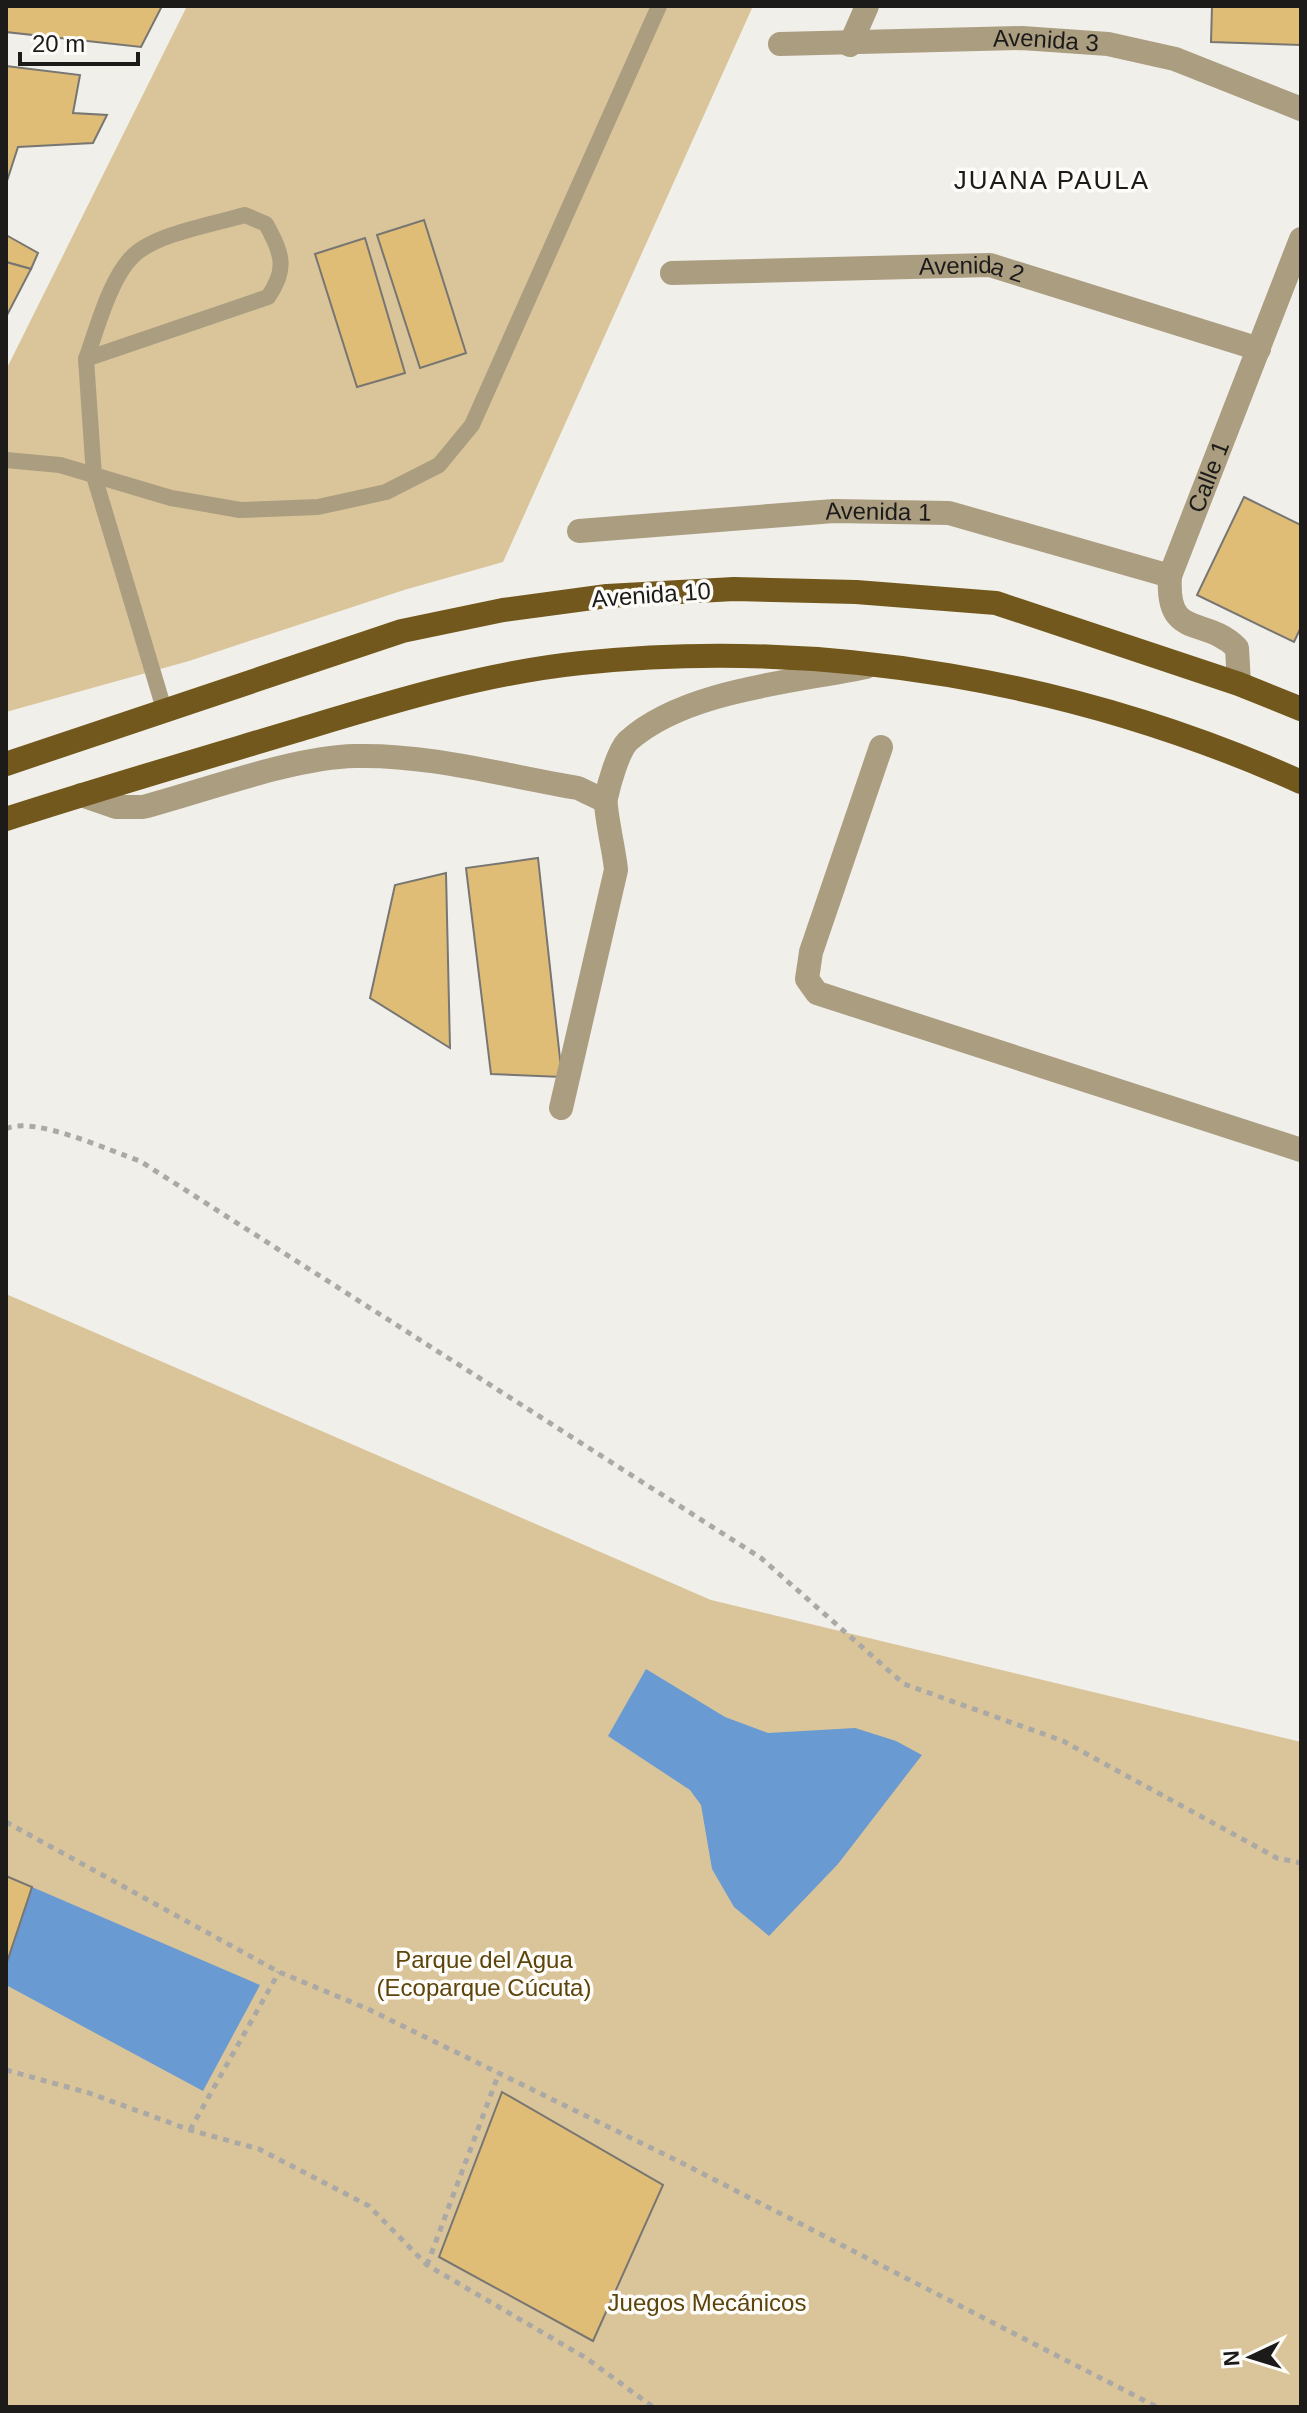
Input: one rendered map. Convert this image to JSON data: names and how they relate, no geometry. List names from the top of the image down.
{
  "streets": {
    "main road": ["Avenida 10"],
    "street": [
      "Avenida 3",
      "Avenida 2",
      "Calle 1",
      "Avenida 1"
    ]
  },
  "crossings": [
    ["Avenida 2", "Calle 1"],
    ["Calle 1", "Avenida 1"],
    ["Calle 1", "Avenida 10"]
  ],
  "districts": ["JUANA PAULA"],
  "parks": ["Parque del Agua (Ecoparque Cúcuta)", "Juegos Mecánicos"],
  "scale_bar": "20 m",
  "north": "left"
}
